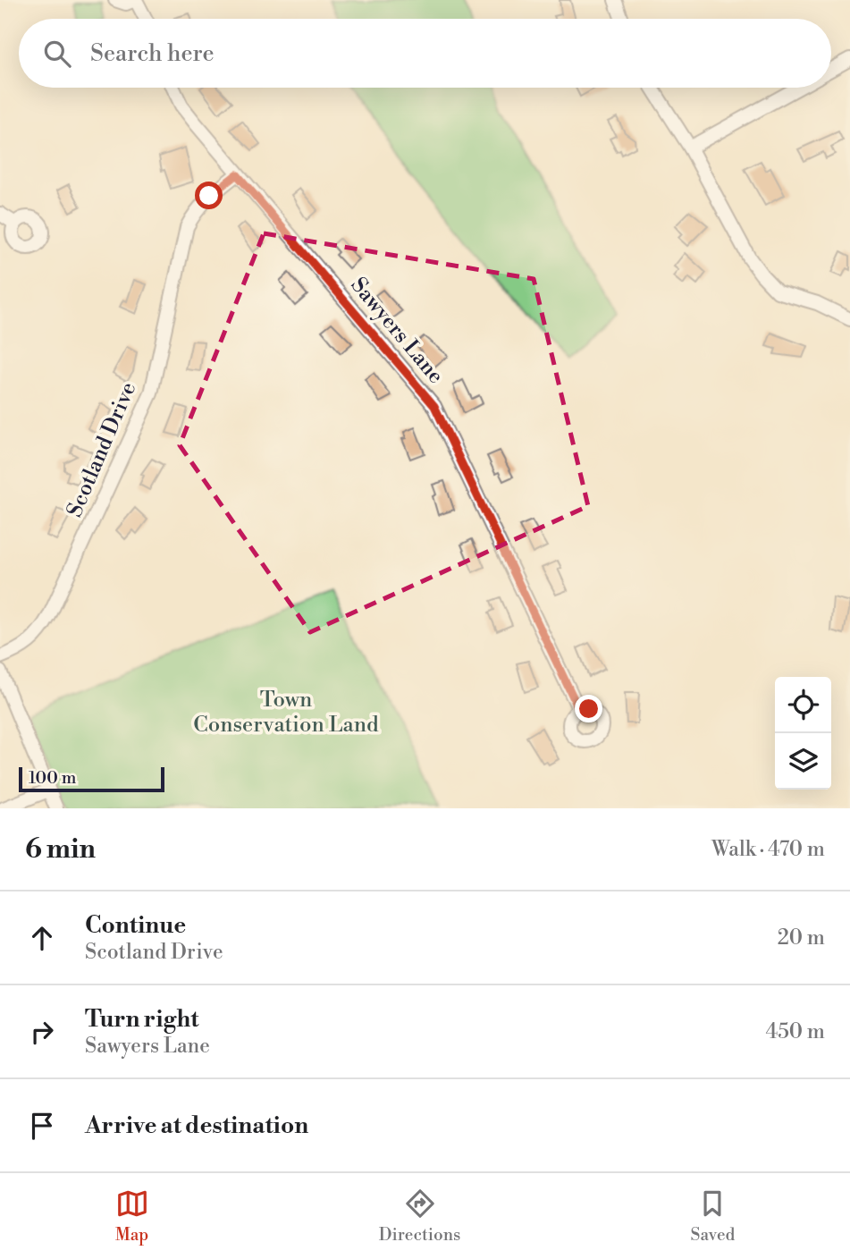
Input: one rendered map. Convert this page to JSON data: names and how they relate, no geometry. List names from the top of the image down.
{
  "streets": {
    "street": ["Sawyers Lane", "Scotland Drive"]
  },
  "crossings": [
    ["Sawyers Lane", "Scotland Drive"]
  ],
  "parks": ["Town Conservation Land"],
  "scale_bar": "100 m",
  "page": {
    "search": "Search here",
    "scale": "100 m",
    "heading": ["6 min", "Walk · 470 m"],
    "list": [
      ["Continue", "Scotland Drive", "20 m"],
      ["Turn right", "Sawyers Lane", "450 m"],
      "Arrive at destination"
    ],
    "nav": ["Map", "Directions", "Saved"]
  }
}
